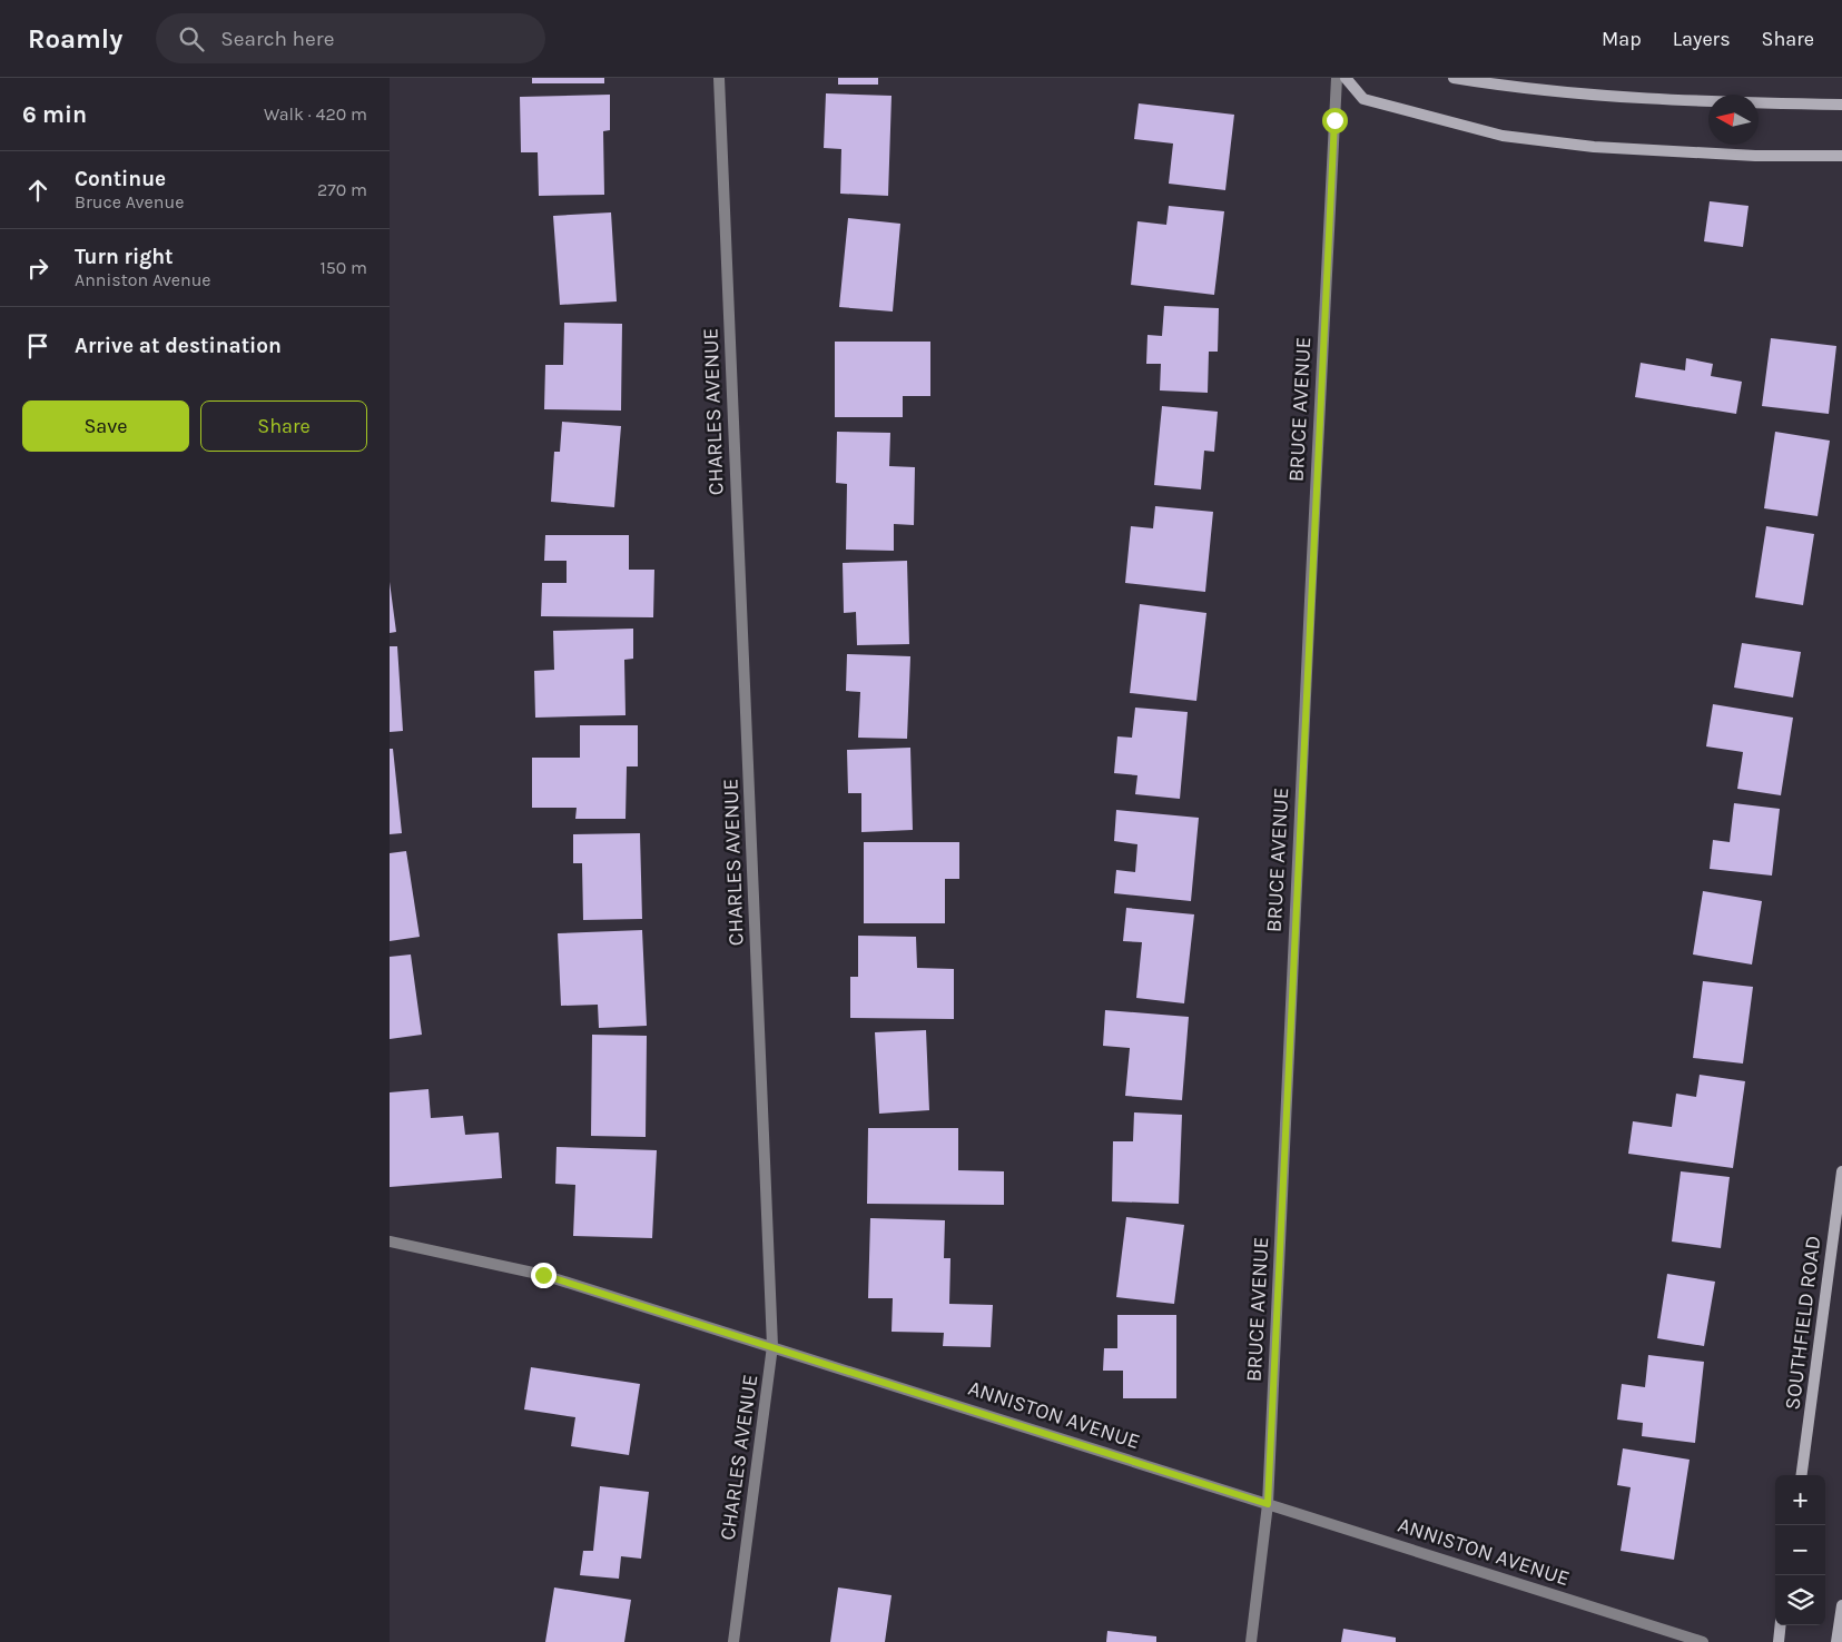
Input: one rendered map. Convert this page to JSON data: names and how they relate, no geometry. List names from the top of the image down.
{
  "streets": {
    "main road": ["SOUTHFIELD ROAD"],
    "street": ["BRUCE AVENUE", "CHARLES AVENUE", "ANNISTON AVENUE"]
  },
  "crossings": [
    ["BRUCE AVENUE", "ANNISTON AVENUE"],
    ["CHARLES AVENUE", "ANNISTON AVENUE"]
  ],
  "north": "left",
  "page": {
    "header": "Roamly",
    "search": "Search here",
    "nav": ["Map", "Layers", "Share"],
    "heading": ["6 min", "Walk · 420 m"],
    "list": [
      ["Continue", "Bruce Avenue", "270 m"],
      ["Turn right", "Anniston Avenue", "150 m"],
      "Arrive at destination"
    ],
    "buttons": ["Save", "Share"],
    "map_buttons": ["+", "−"]
  }
}
